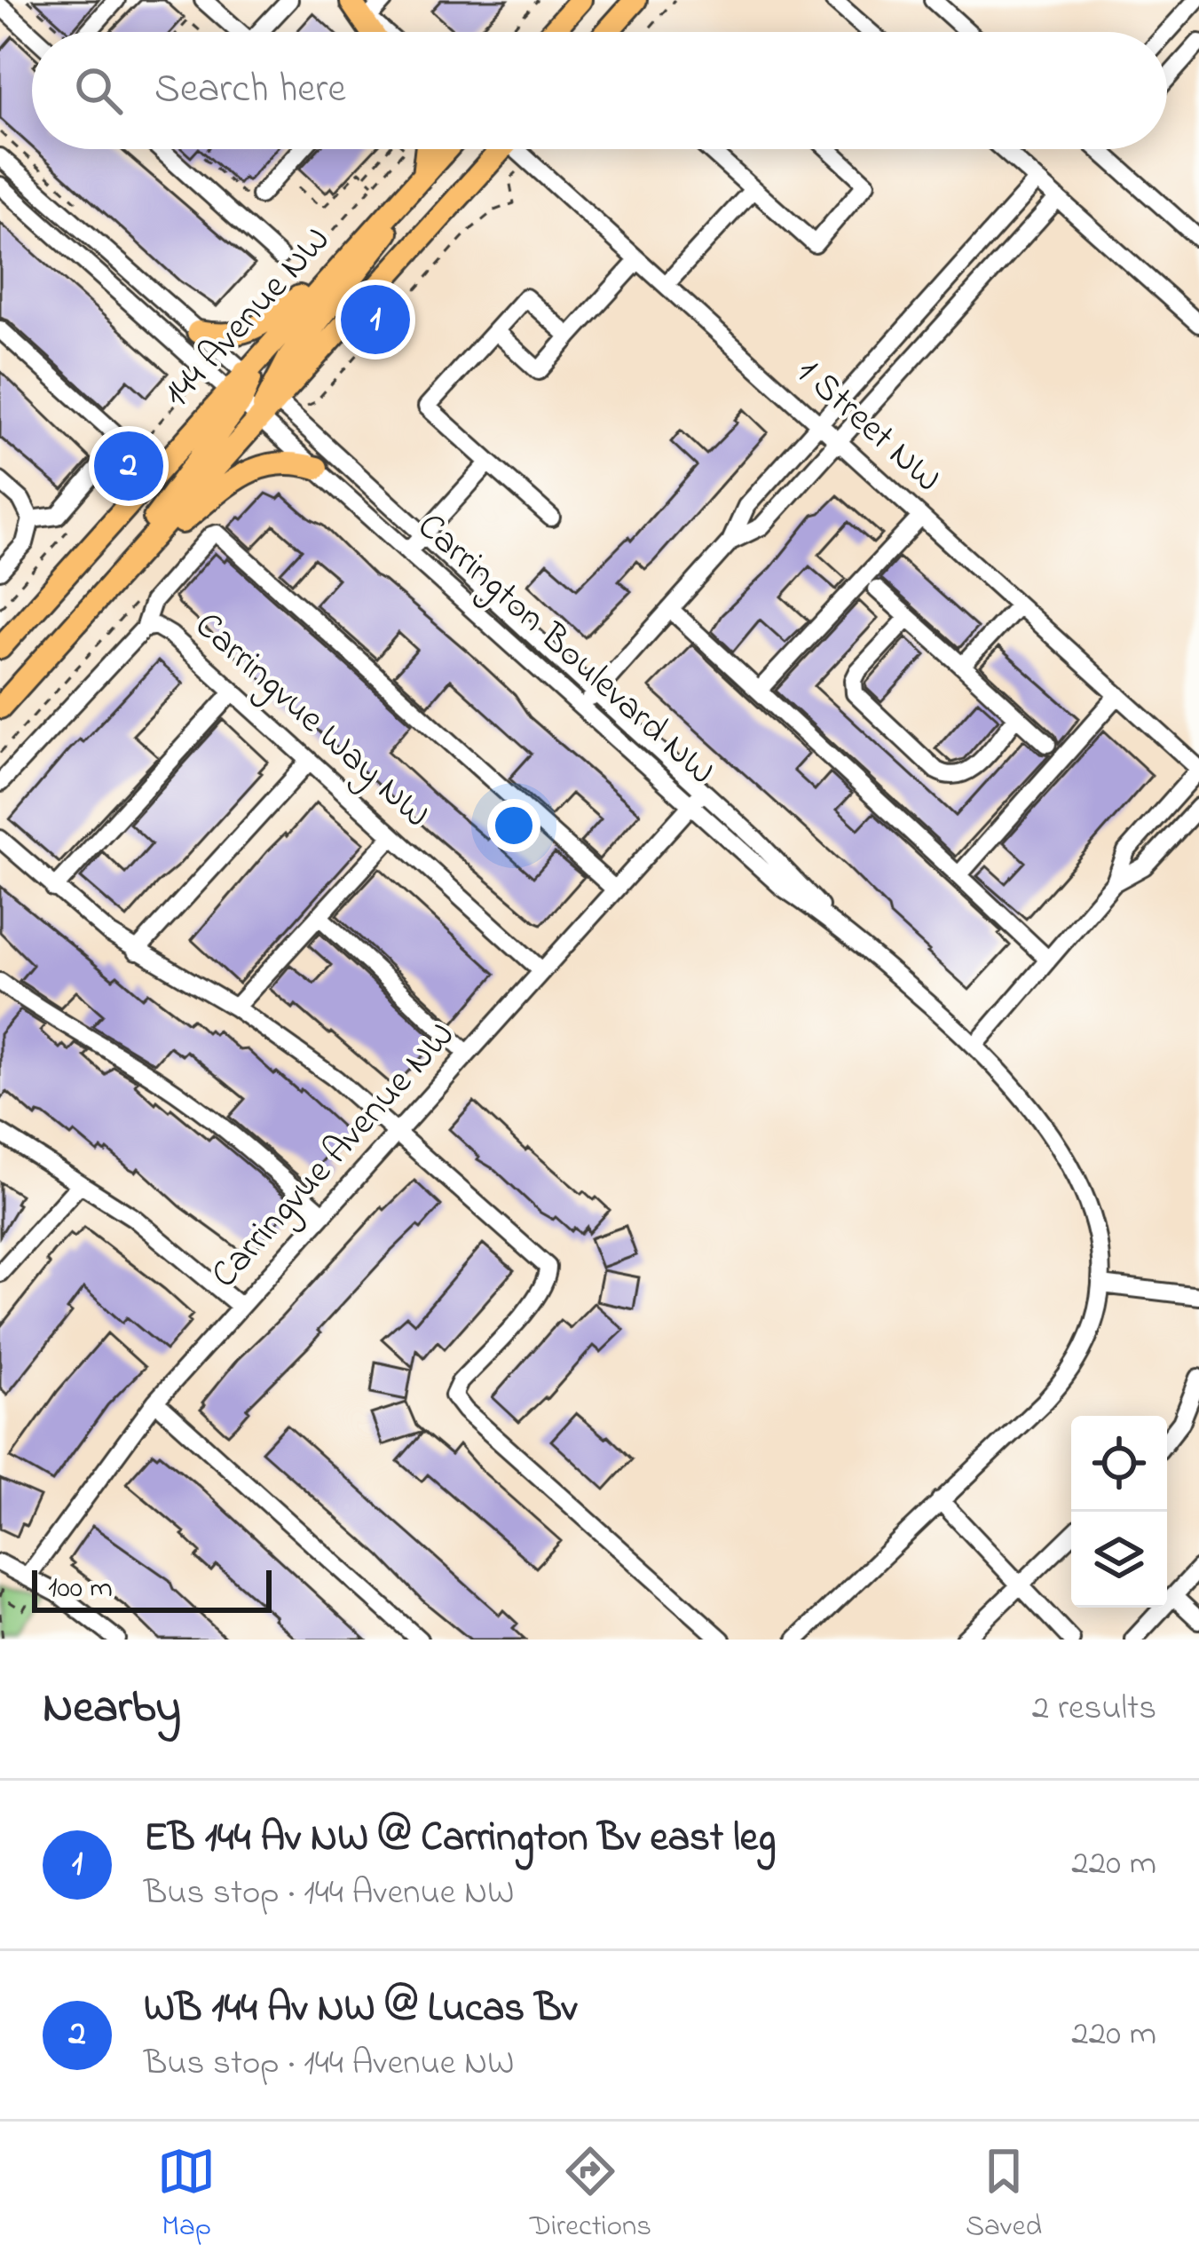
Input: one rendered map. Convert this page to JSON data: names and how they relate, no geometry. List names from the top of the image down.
{
  "streets": {
    "main road": ["144 Avenue NW"],
    "street": [
      "1 Street NW",
      "Carrington Boulevard NW",
      "Carringvue Way NW",
      "Carringvue Avenue NW"
    ]
  },
  "crossings": [
    ["144 Avenue NW", "Carrington Boulevard NW"],
    ["Carrington Boulevard NW", "Carringvue Avenue NW"],
    ["Carringvue Way NW", "Carringvue Avenue NW"]
  ],
  "scale_bar": "100 m",
  "page": {
    "search": "Search here",
    "pins": ["1", "2"],
    "scale": "100 m",
    "heading": ["Nearby", "2 results"],
    "list": [
      {
        "mark": "1",
        "name": "EB 144 Av NW @ Carrington Bv east leg",
        "note": "Bus stop · 144 Avenue NW",
        "value": "220 m"
      },
      {
        "mark": "2",
        "name": "WB 144 Av NW @ Lucas Bv",
        "note": "Bus stop · 144 Avenue NW",
        "value": "220 m"
      }
    ],
    "nav": ["Map", "Directions", "Saved"]
  }
}
